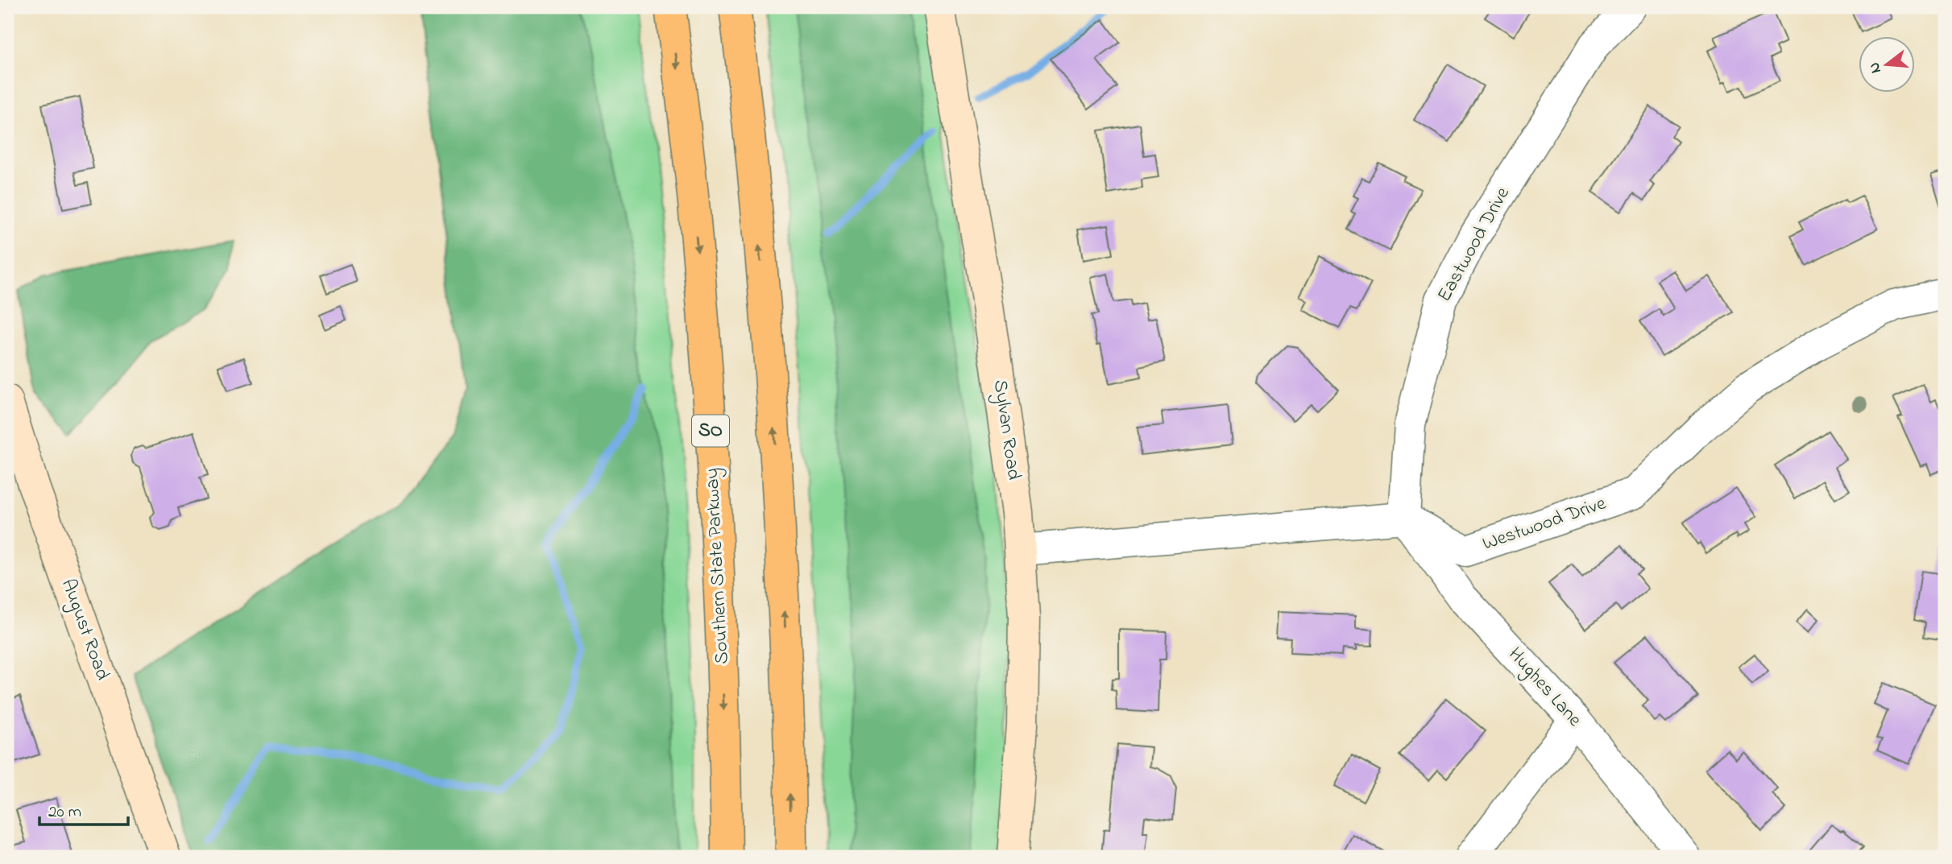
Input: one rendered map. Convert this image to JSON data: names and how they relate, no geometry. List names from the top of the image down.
{
  "streets": {
    "highway": ["SO", "Southern State Parkway"],
    "street": [
      "Eastwood Drive",
      "Sylvan Road",
      "Westwood Drive",
      "August Road",
      "Hughes Lane"
    ]
  },
  "crossings": [
    ["Eastwood Drive", "Westwood Drive"],
    ["Eastwood Drive", "Hughes Lane"],
    ["Westwood Drive", "Hughes Lane"]
  ],
  "scale_bar": "20 m",
  "north": "left"
}
